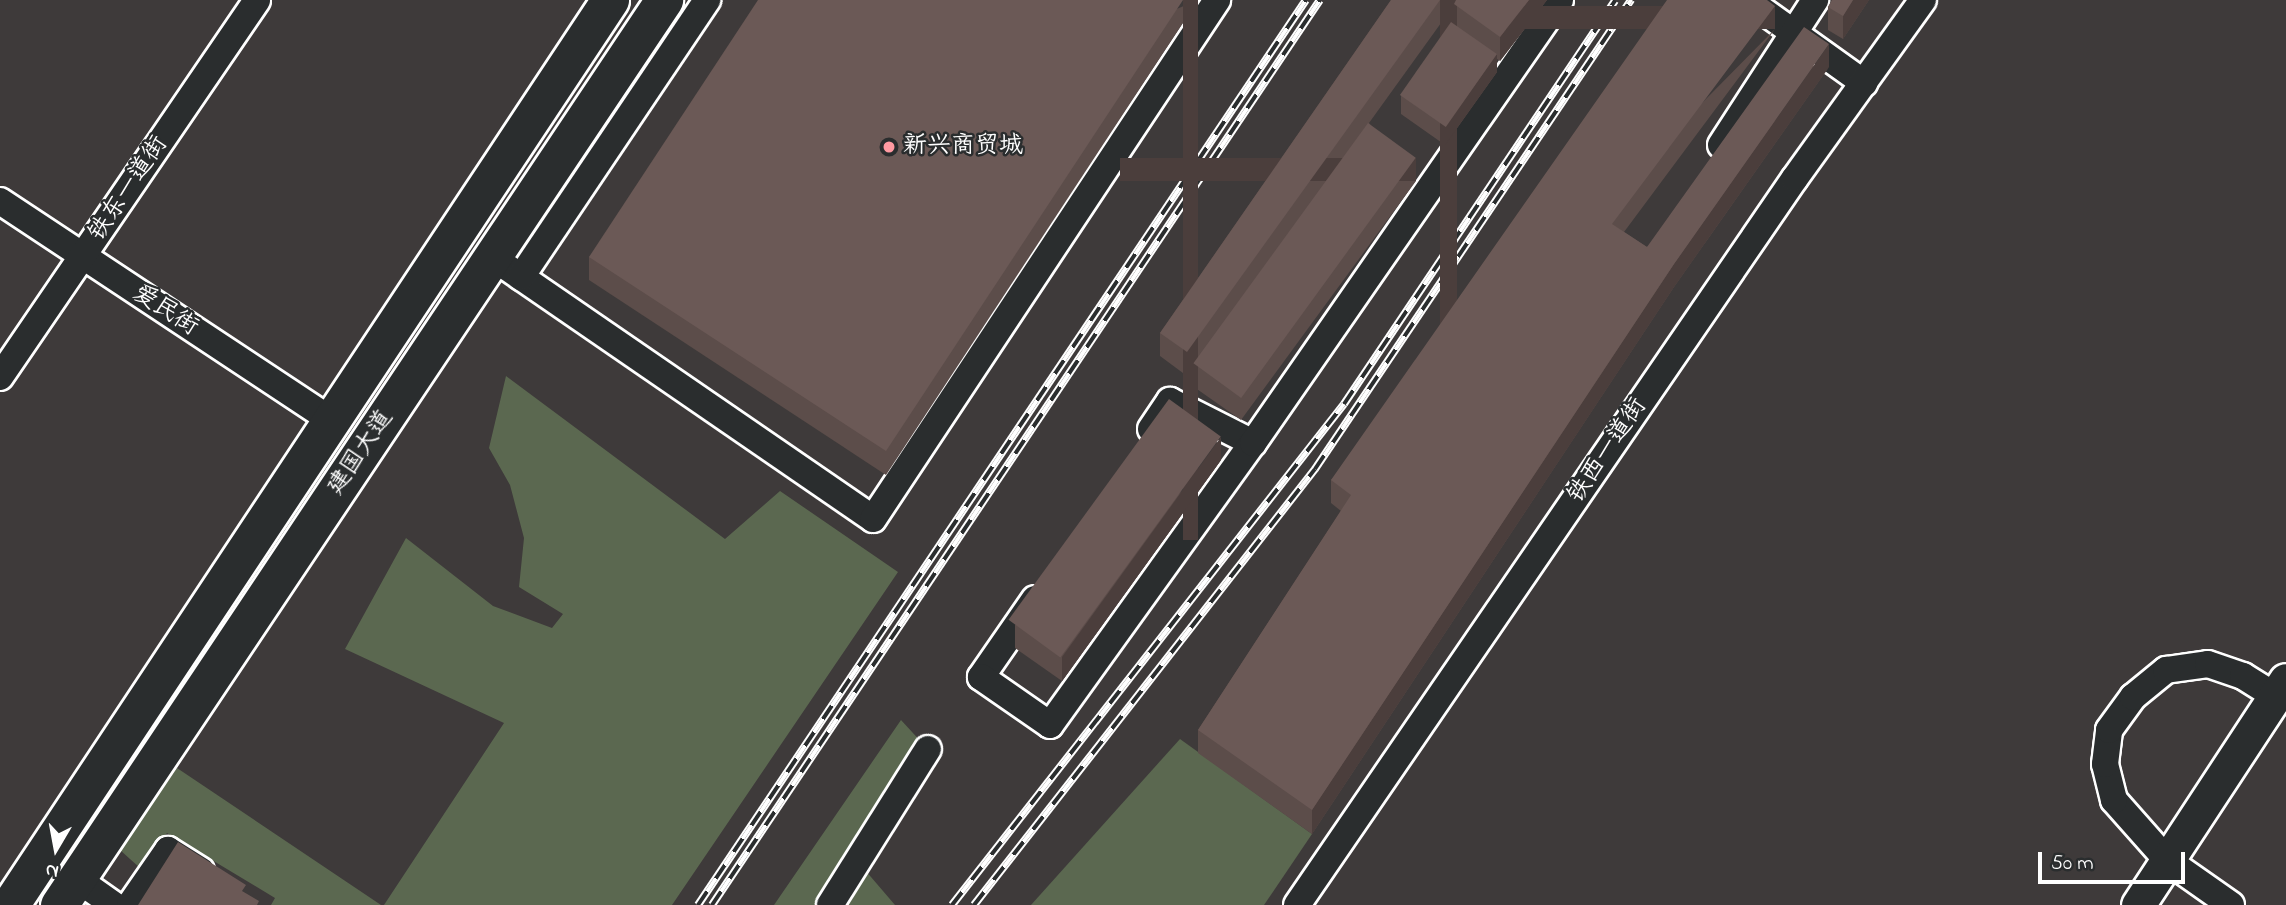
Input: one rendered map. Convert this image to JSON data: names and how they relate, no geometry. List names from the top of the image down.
{
  "streets": {
    "highway": ["建国大道"],
    "street": ["铁东一道街", "爱民街", "铁西一道街"]
  },
  "crossings": [
    ["铁东一道街", "爱民街"],
    ["爱民街", "建国大道"]
  ],
  "places": ["新兴商贸城"],
  "scale_bar": "50 m",
  "north": "bottom"
}
